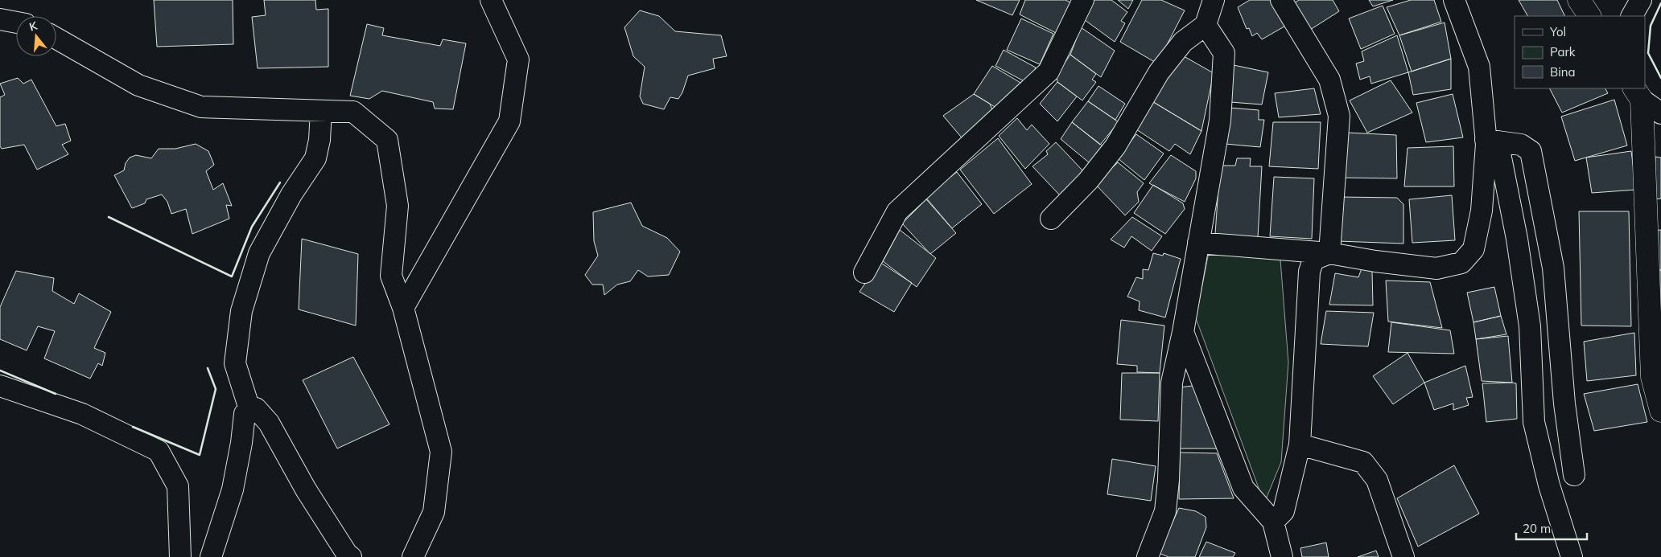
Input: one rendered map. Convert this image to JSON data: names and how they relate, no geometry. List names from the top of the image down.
{
  "legend": ["Yol", "Park", "Bina"],
  "scale_bar": "20 m",
  "north": "top"
}
